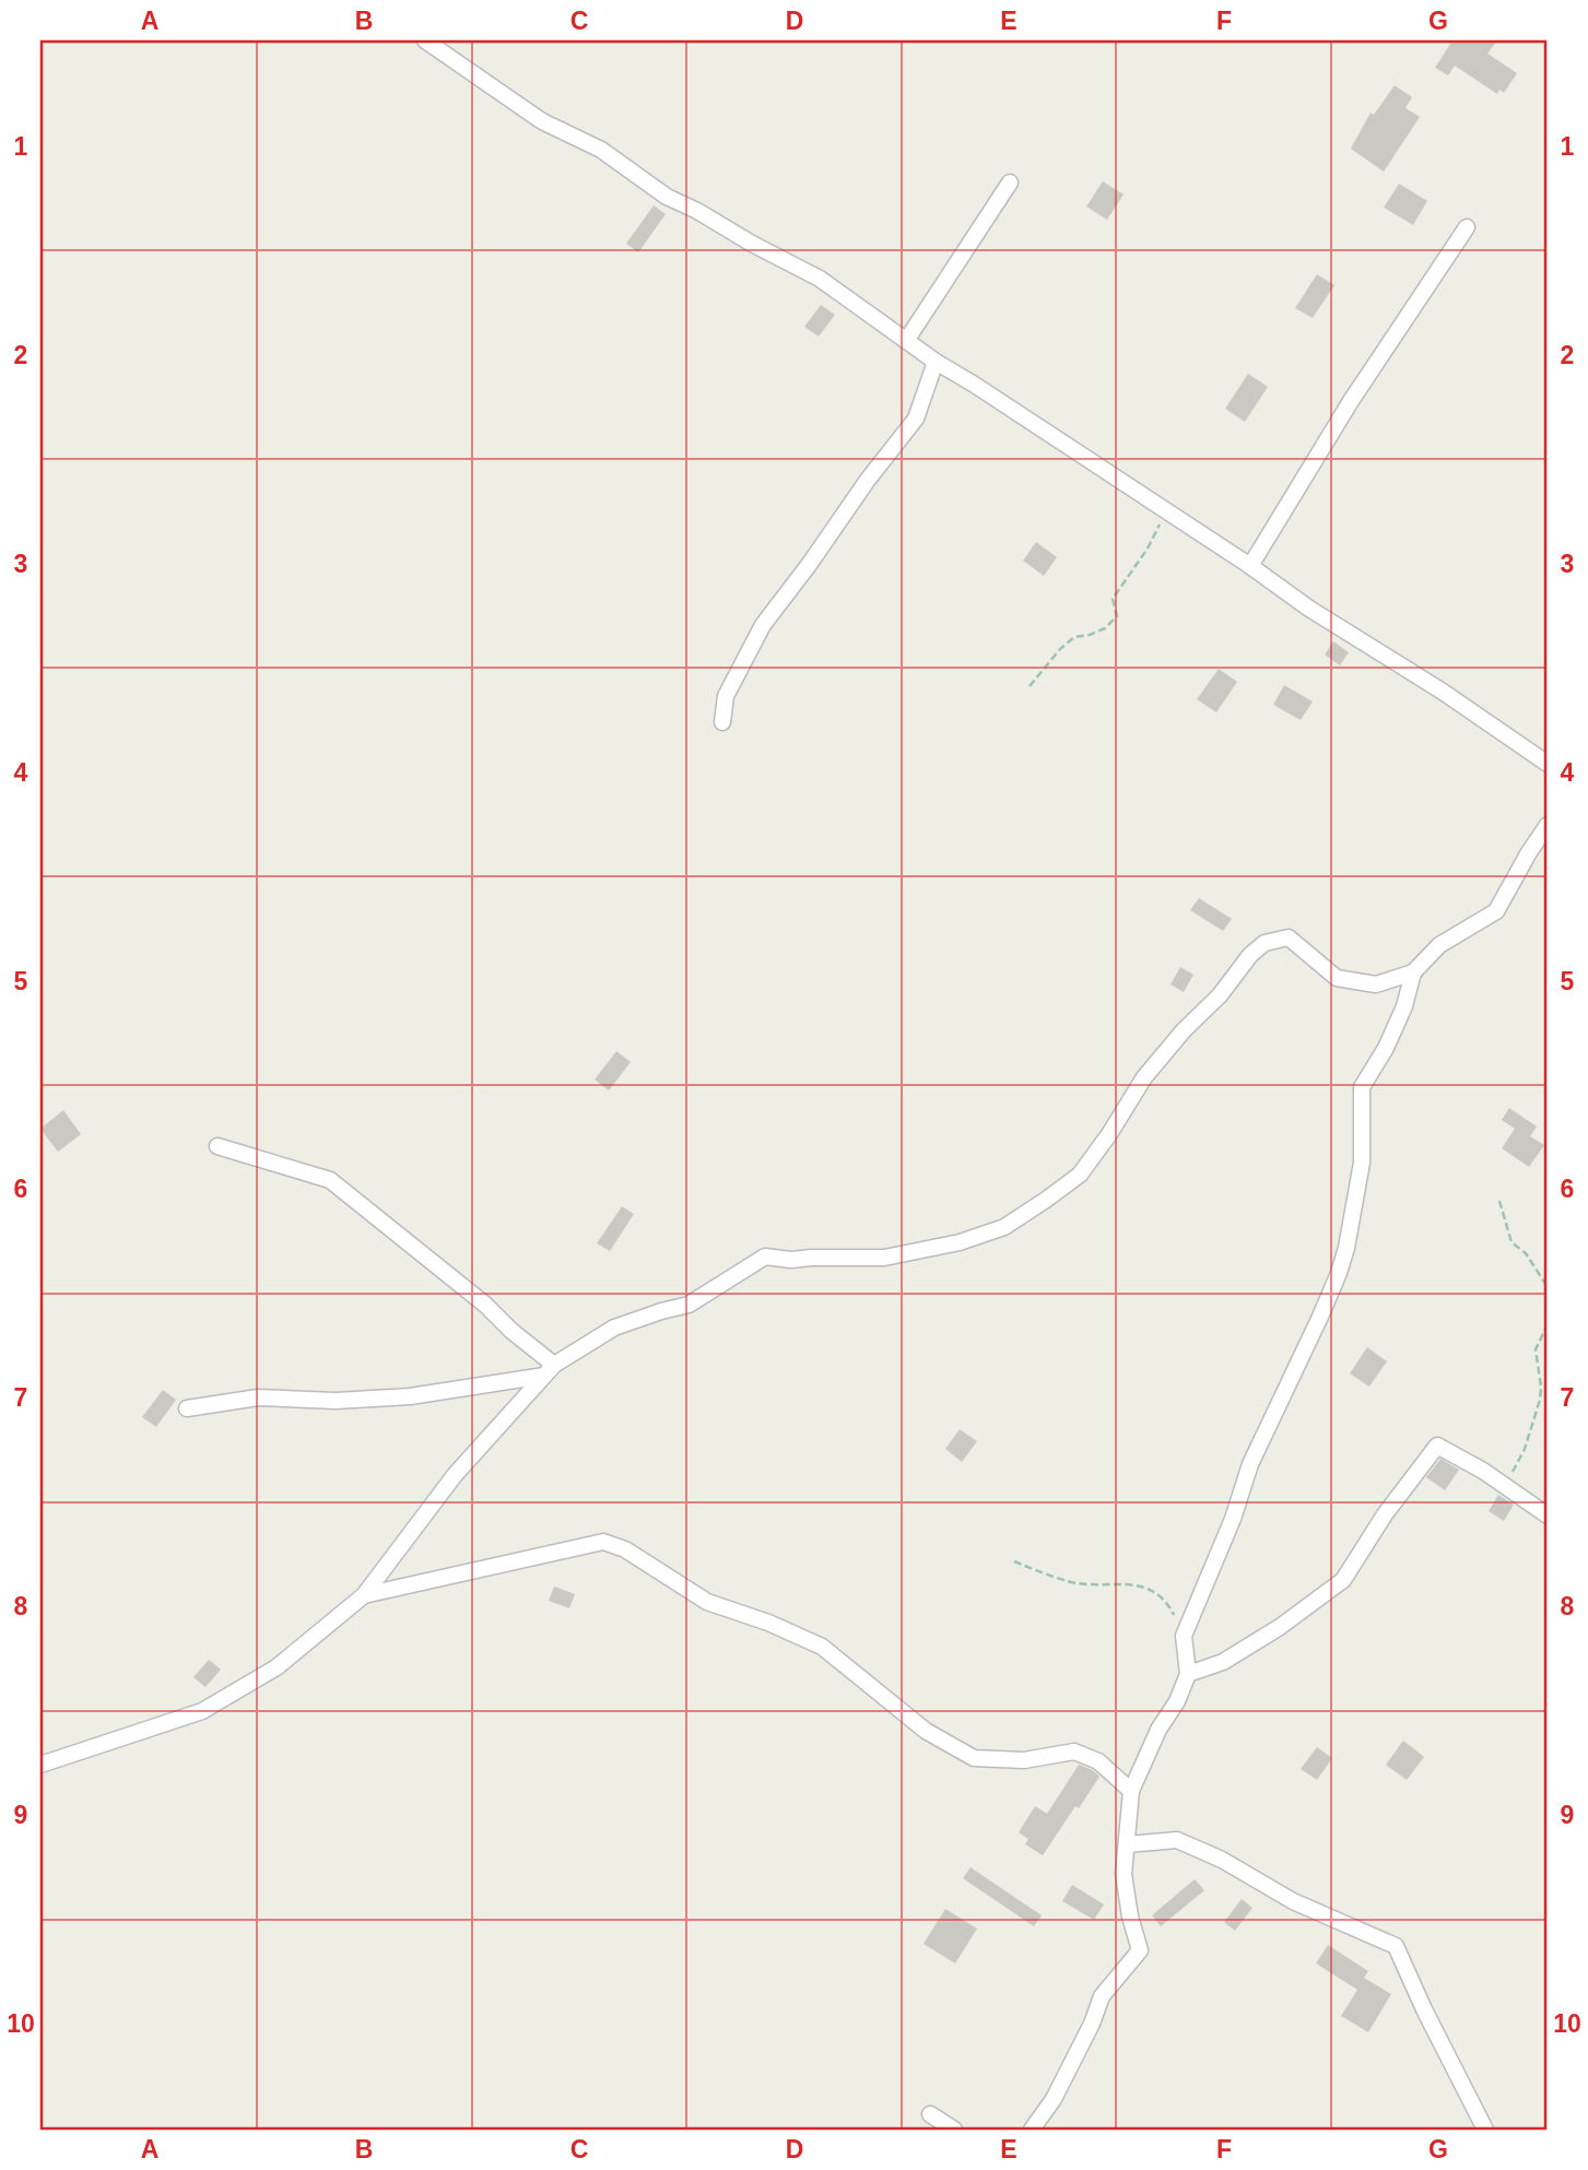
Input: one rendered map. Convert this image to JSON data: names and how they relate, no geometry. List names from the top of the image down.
{
  "grid": {
    "columns": [
      "A",
      "B",
      "C",
      "D",
      "E",
      "F",
      "G"
    ],
    "rows": [
      "1",
      "2",
      "3",
      "4",
      "5",
      "6",
      "7",
      "8",
      "9",
      "10"
    ]
  }
}
